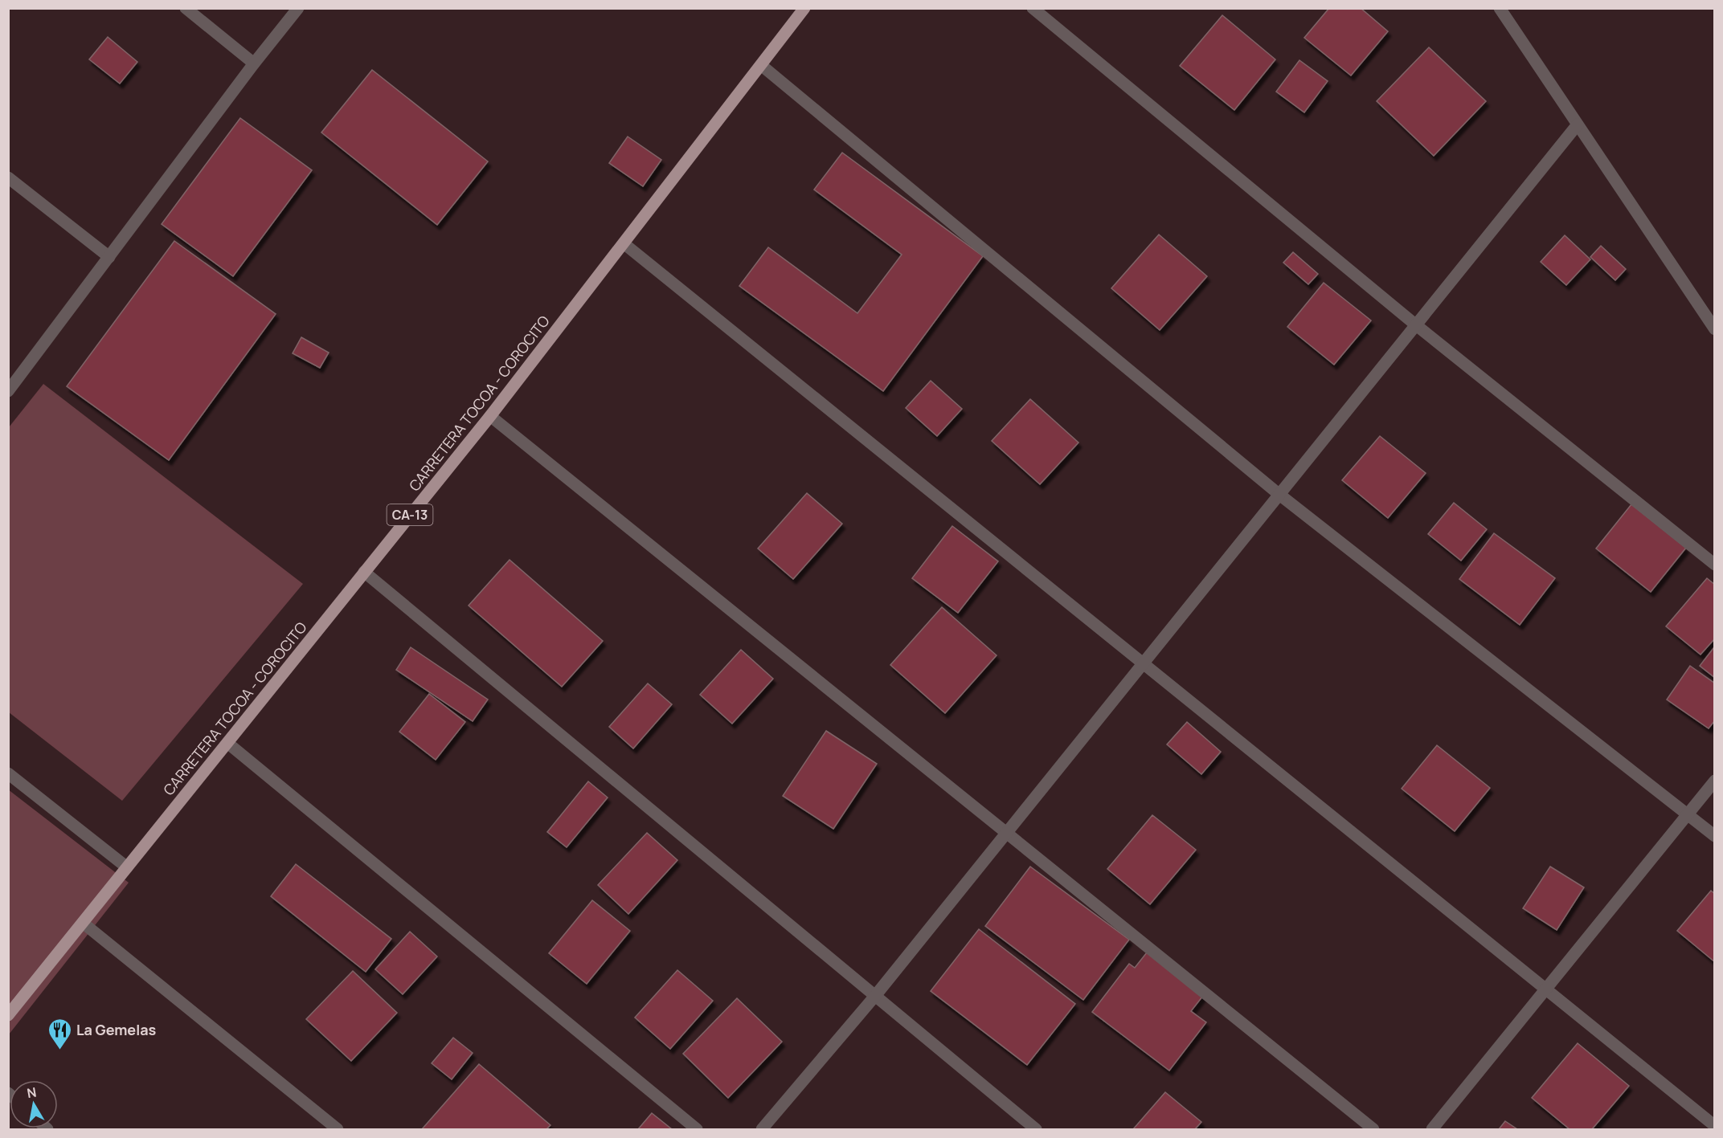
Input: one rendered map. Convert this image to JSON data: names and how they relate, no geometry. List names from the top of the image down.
{
  "streets": {
    "main road": ["CARRETERA TOCOA - COROCITO", "CA-13"]
  },
  "places": {
    "restaurant": ["La Gemelas"]
  },
  "north": "top"
}
